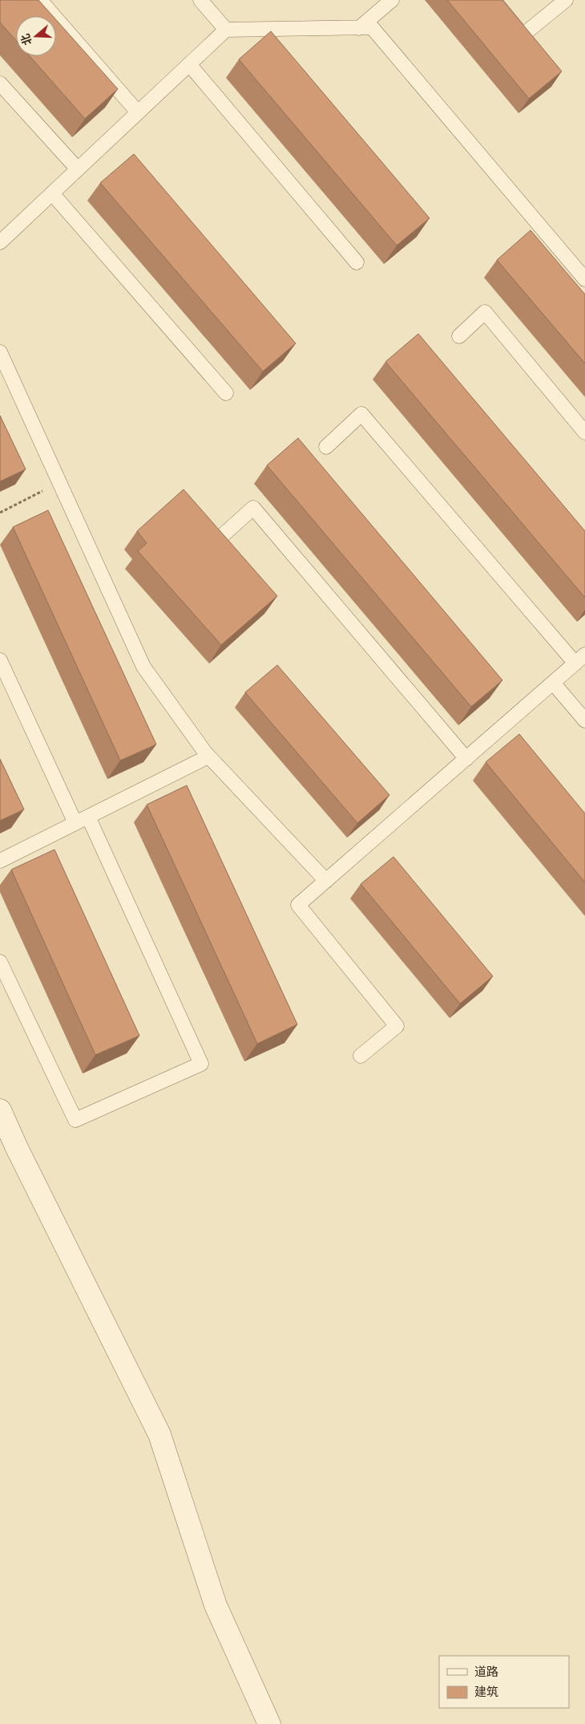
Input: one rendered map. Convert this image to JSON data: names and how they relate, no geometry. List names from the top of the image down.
{
  "legend": ["道路", "建筑"],
  "north": "left"
}
